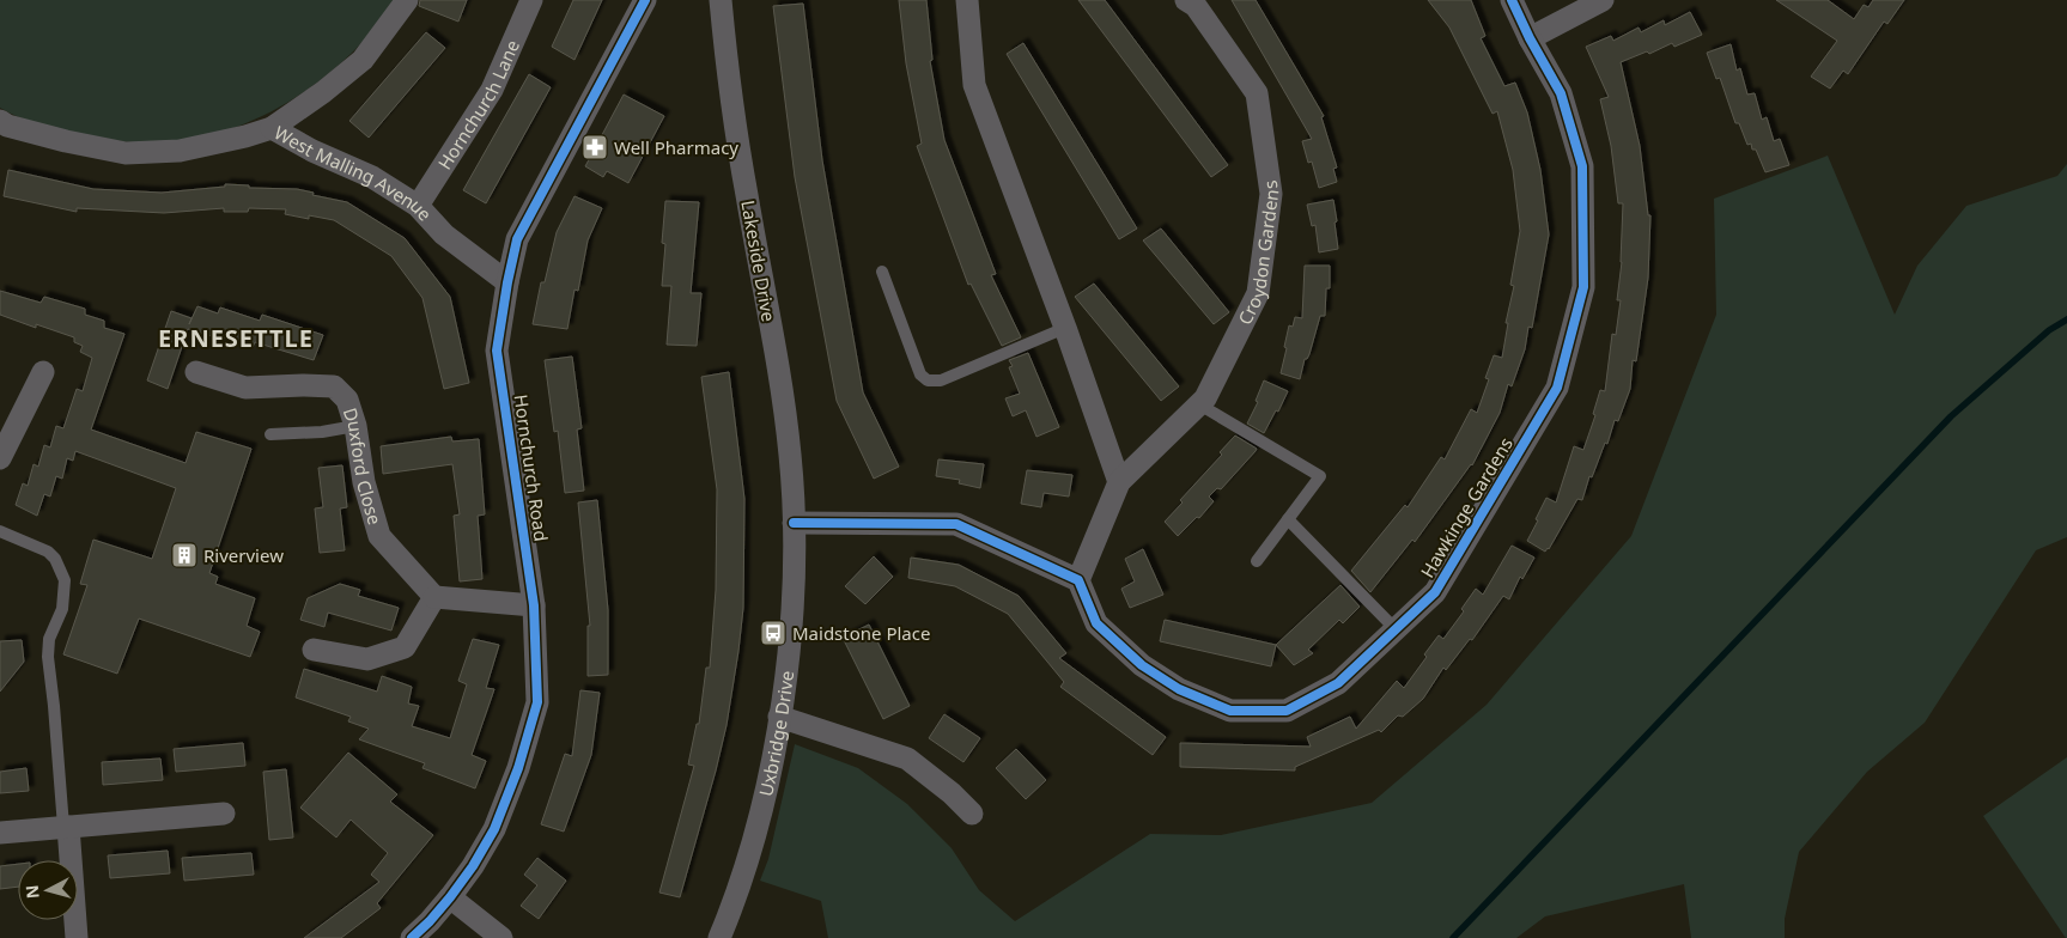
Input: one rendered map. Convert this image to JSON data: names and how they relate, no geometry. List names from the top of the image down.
{
  "streets": {
    "street": [
      "Hornchurch Lane",
      "West Malling Avenue",
      "Croydon Gardens",
      "Lakeside Drive",
      "Duxford Close",
      "Hornchurch Road",
      "Hawkinge Gardens",
      "Uxbridge Drive"
    ]
  },
  "crossings": [
    ["Hornchurch Lane", "West Malling Avenue"],
    ["West Malling Avenue", "Hornchurch Road"],
    ["Croydon Gardens", "Hawkinge Gardens"],
    ["Lakeside Drive", "Uxbridge Drive"]
  ],
  "districts": ["ERNESETTLE"],
  "places": {
    "pharmacy": ["Well Pharmacy"],
    "building": ["Riverview"],
    "bus stop": ["Maidstone Place"]
  },
  "north": "left"
}
